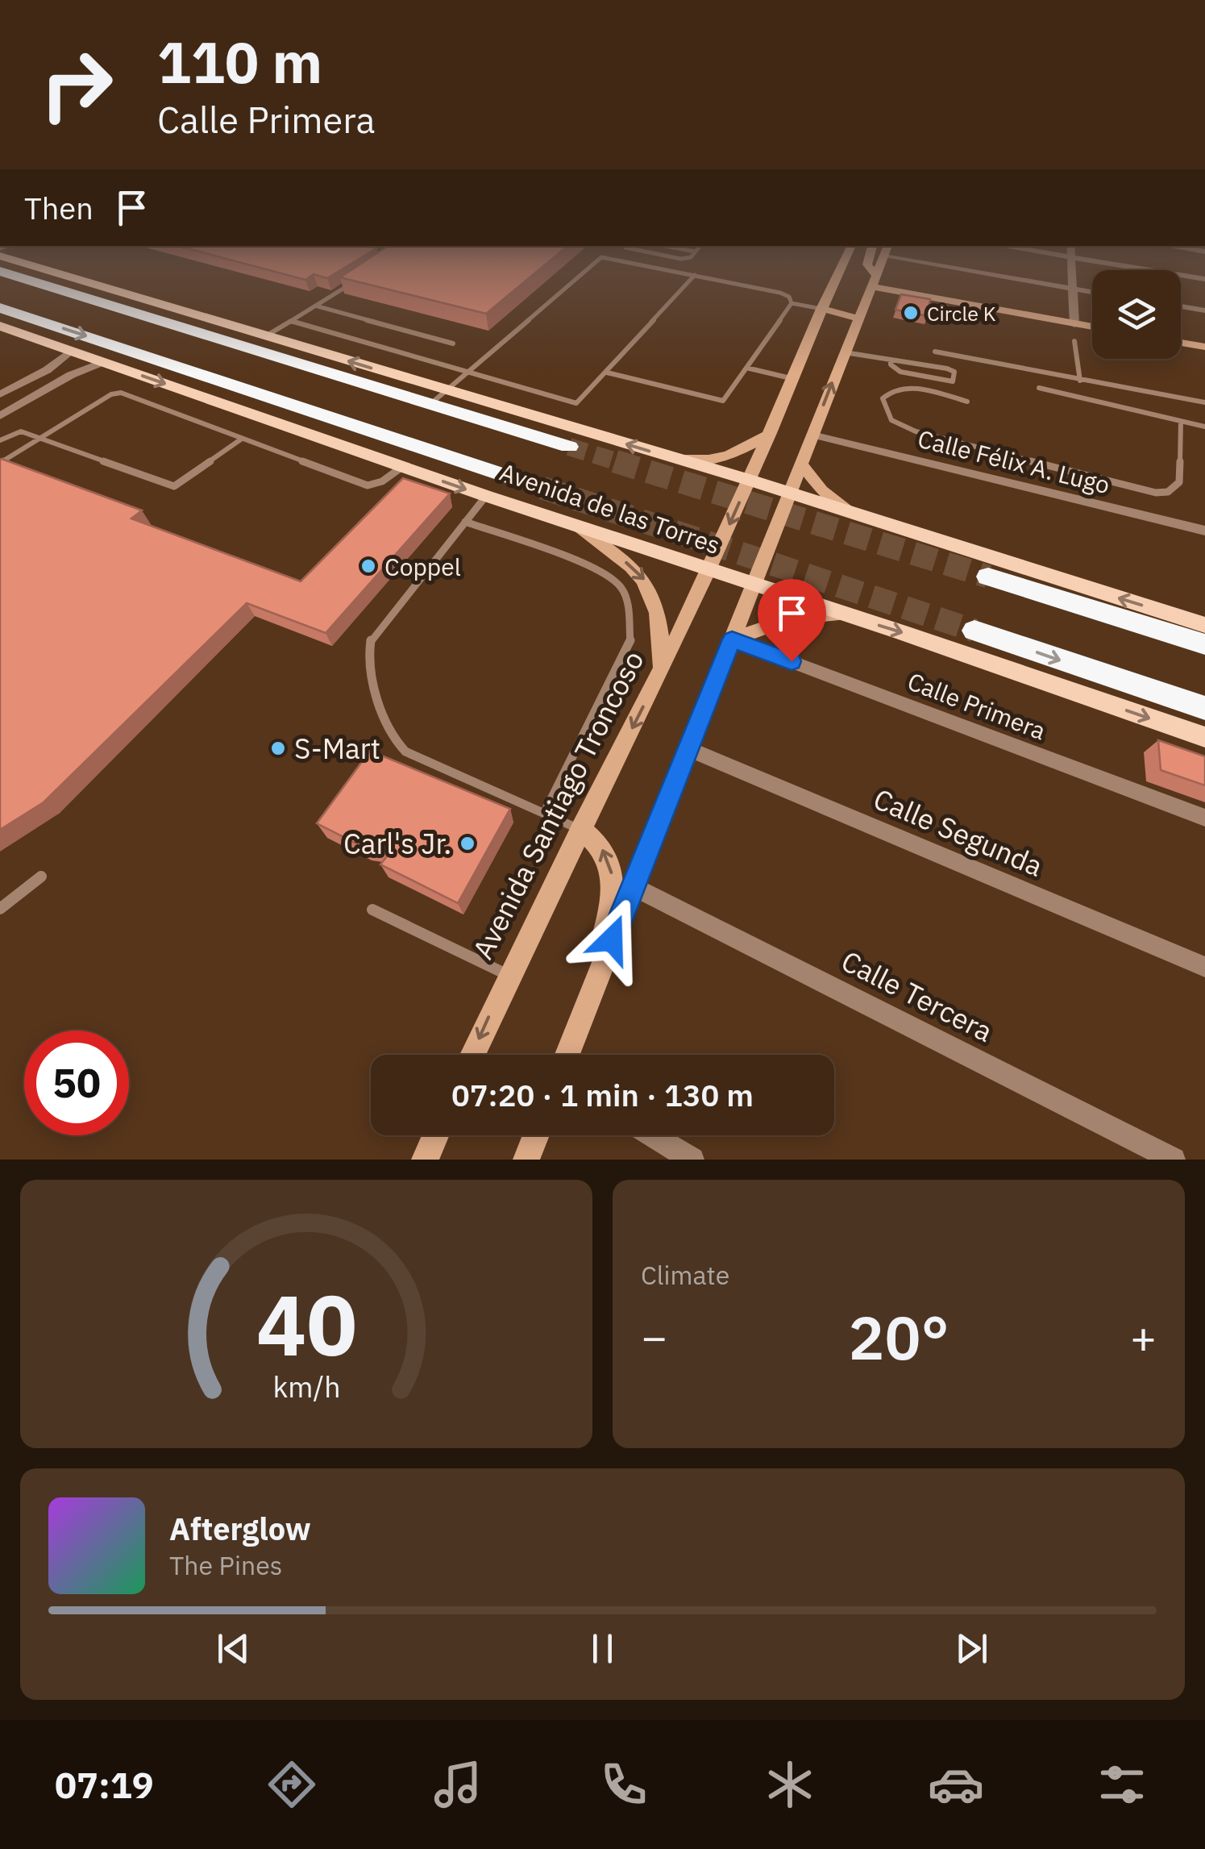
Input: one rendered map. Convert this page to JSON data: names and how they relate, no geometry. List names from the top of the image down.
{
  "streets": {
    "highway": ["Avenida de las Torres"],
    "main road": ["Avenida Santiago Troncoso"],
    "street": [
      "Calle Félix A. Lugo",
      "Calle Primera",
      "Calle Segunda",
      "Calle Tercera"
    ]
  },
  "crossings": [
    ["Avenida de las Torres", "Avenida Santiago Troncoso"]
  ],
  "places": [
    "Circle K",
    "Coppel",
    "S-Mart",
    "Carl's Jr."
  ],
  "page": {
    "turn": ["110 m", "Calle Primera"],
    "then": "Then",
    "limit": "50",
    "trip": "07:20 · 1 min · 130 m",
    "tile": "Climate",
    "heat": ["−", "20°", "+"],
    "song": ["Afterglow", "The Pines"],
    "tabs": "07:19",
    "gauge": ["40", "km/h"]
  }
}
